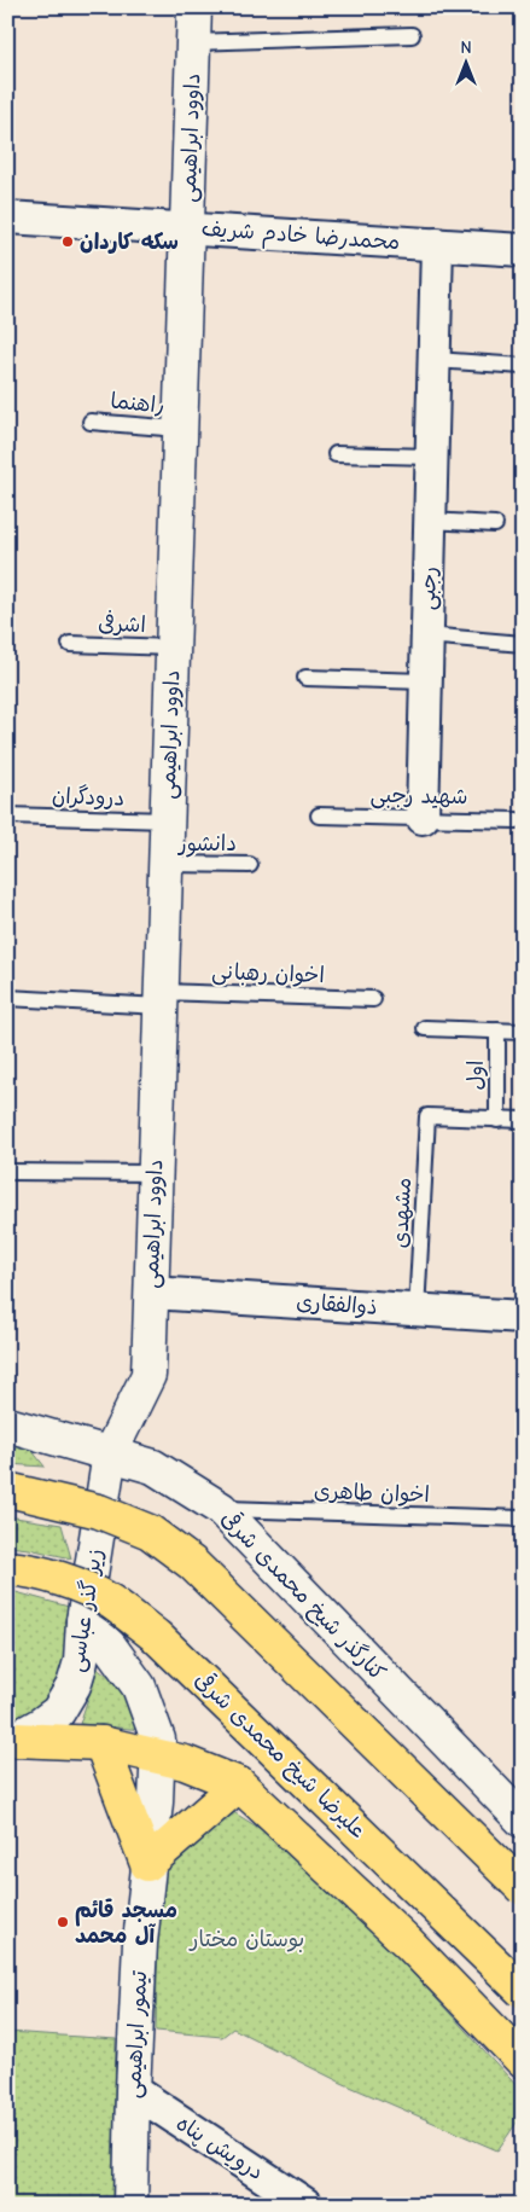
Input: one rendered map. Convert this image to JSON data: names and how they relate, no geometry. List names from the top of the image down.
{
  "streets": {
    "main road": ["علیرضا شیخ محمدی شرقی"],
    "street": [
      "داوود ابراهیمی",
      "محمدرضا خادم شریف",
      "رجبی",
      "ذوالفقاری",
      "کنارگذر شیخ محمدی شرقی",
      "زیر گذر عباسی",
      "تیمور ابراهیمی",
      "درویش پناه"
    ],
    "lane": [
      "راهنما",
      "اشرفی",
      "شهید رجبی",
      "درودگران",
      "دانشور",
      "اخوان رهبانی",
      "اول",
      "مشهدی",
      "اخوان طاهری"
    ]
  },
  "crossings": [
    ["داوود ابراهیمی", "محمدرضا خادم شریف"],
    ["داوود ابراهیمی", "راهنما"],
    ["داوود ابراهیمی", "اشرفی"],
    ["داوود ابراهیمی", "درودگران"],
    ["داوود ابراهیمی", "دانشور"],
    ["داوود ابراهیمی", "اخوان رهبانی"],
    ["داوود ابراهیمی", "ذوالفقاری"],
    ["داوود ابراهیمی", "کنارگذر شیخ محمدی شرقی"],
    ["داوود ابراهیمی", "زیر گذر عباسی"],
    ["محمدرضا خادم شریف", "رجبی"],
    ["رجبی", "شهید رجبی"],
    ["اول", "مشهدی"],
    ["مشهدی", "ذوالفقاری"],
    ["اخوان طاهری", "کنارگذر شیخ محمدی شرقی"],
    ["کنارگذر شیخ محمدی شرقی", "زیر گذر عباسی"],
    ["زیر گذر عباسی", "تیمور ابراهیمی"],
    ["تیمور ابراهیمی", "درویش پناه"]
  ],
  "parks": ["بوستان مختار"],
  "places": ["سکه کاردان", "مسجد قائم آل محمد"],
  "north": "top"
}
